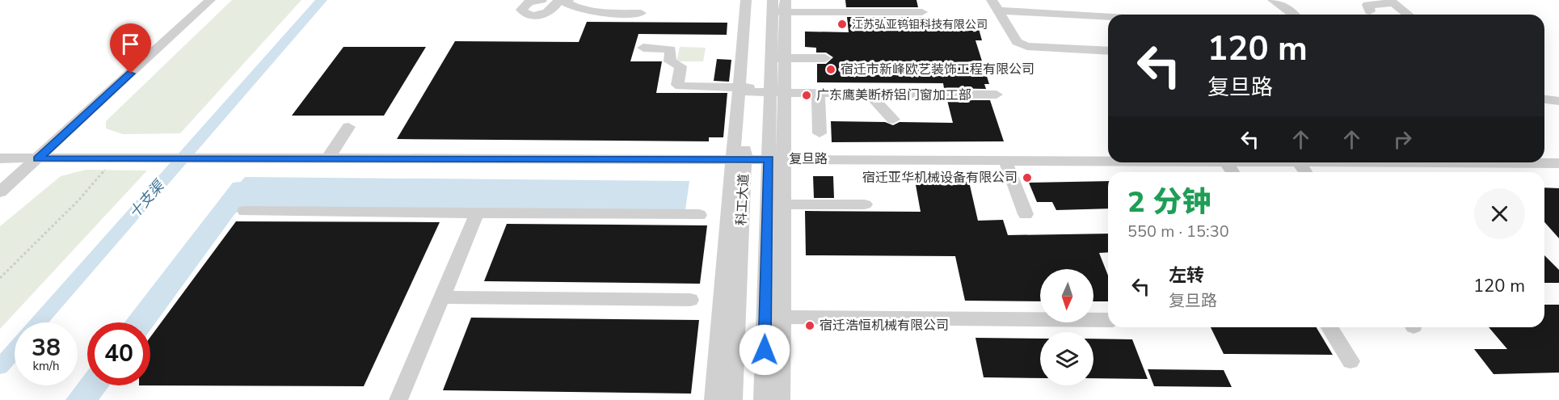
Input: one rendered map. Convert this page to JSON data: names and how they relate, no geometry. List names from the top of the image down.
{
  "streets": {
    "street": ["复旦路", "科工大道"]
  },
  "crossings": [
    ["复旦路", "科工大道"]
  ],
  "water": ["十支渠"],
  "places": [
    "江苏弘亚钨钼科技有限公司",
    "宿迁市新峰欧艺装饰工程有限公司",
    "广东鹰美断桥铝门窗加工部",
    "宿迁亚华机械设备有限公司",
    "宿迁浩恒机械有限公司"
  ],
  "north": "bottom",
  "page": {
    "turn": ["120 m", "复旦路"],
    "heading": ["2 分钟", "550 m · 15:30"],
    "list": [
      {
        "name": "左转",
        "note": "复旦路",
        "value": "120 m"
      }
    ],
    "speed": "38 km/h",
    "limit": "40"
  }
}
